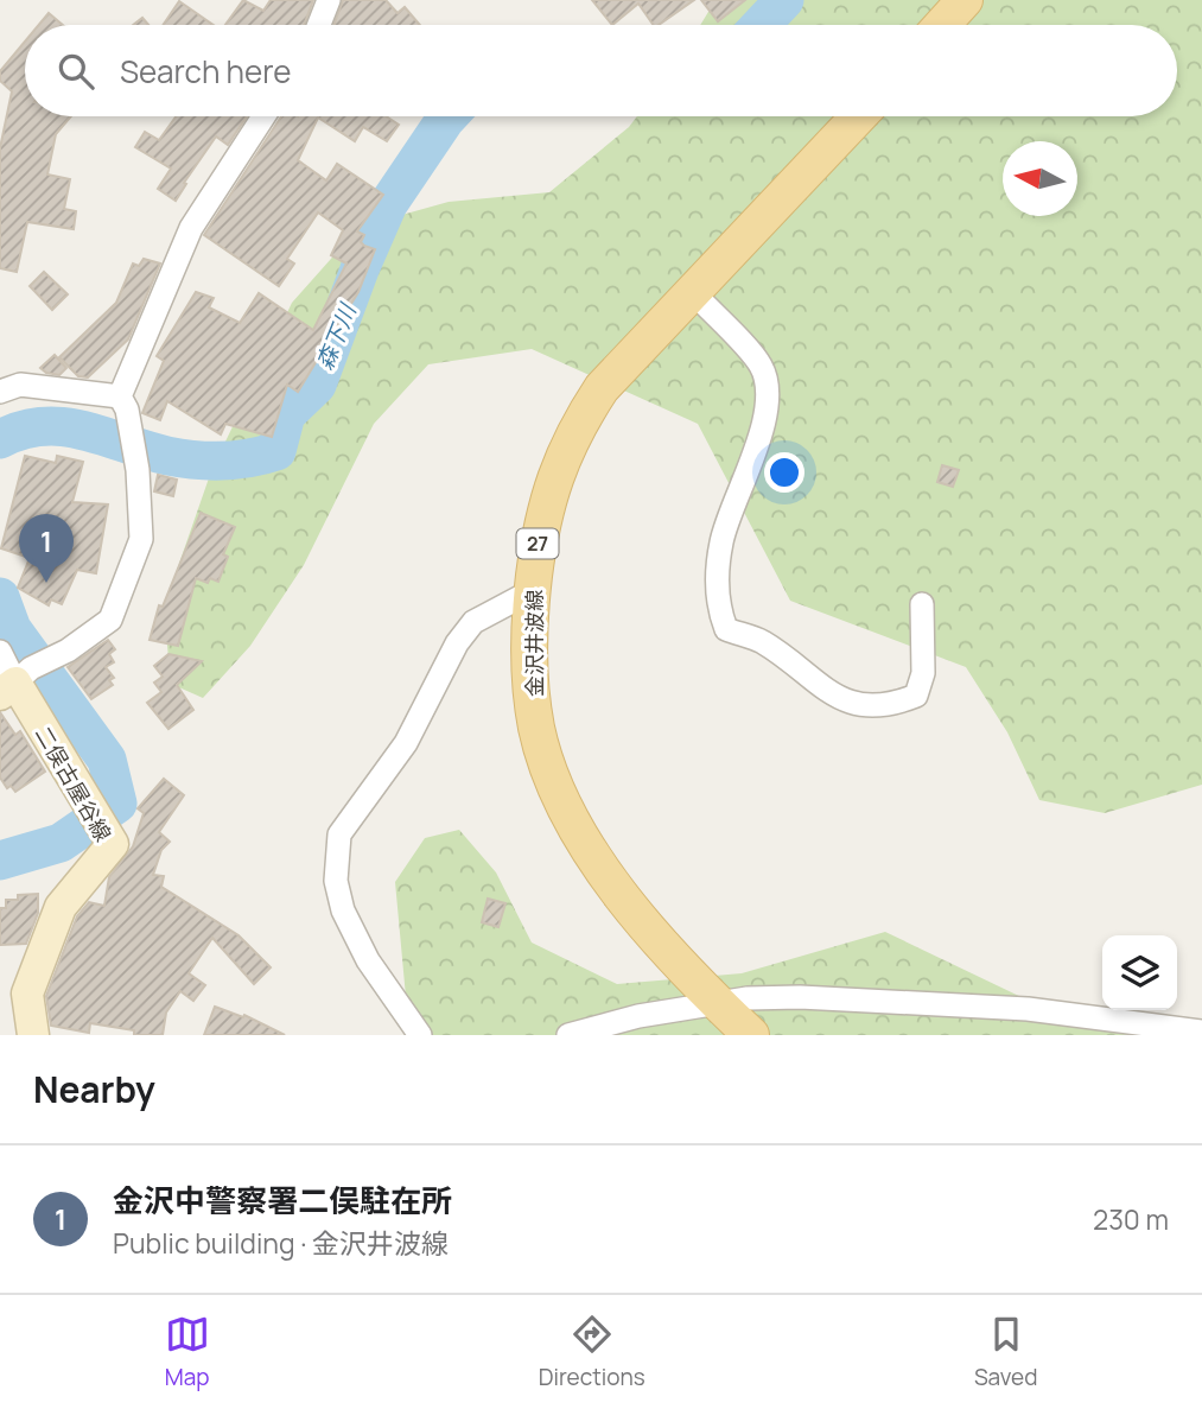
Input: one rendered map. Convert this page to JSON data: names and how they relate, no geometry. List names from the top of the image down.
{
  "streets": {
    "main road": ["27", "金沢井波線", "二俣古屋谷線"]
  },
  "water": ["森下川"],
  "north": "left",
  "page": {
    "search": "Search here",
    "pins": "1",
    "heading": "Nearby",
    "list": [
      {
        "mark": "1",
        "name": "金沢中警察署二俣駐在所",
        "note": "Public building · 金沢井波線",
        "value": "230 m"
      }
    ],
    "nav": ["Map", "Directions", "Saved"]
  }
}
